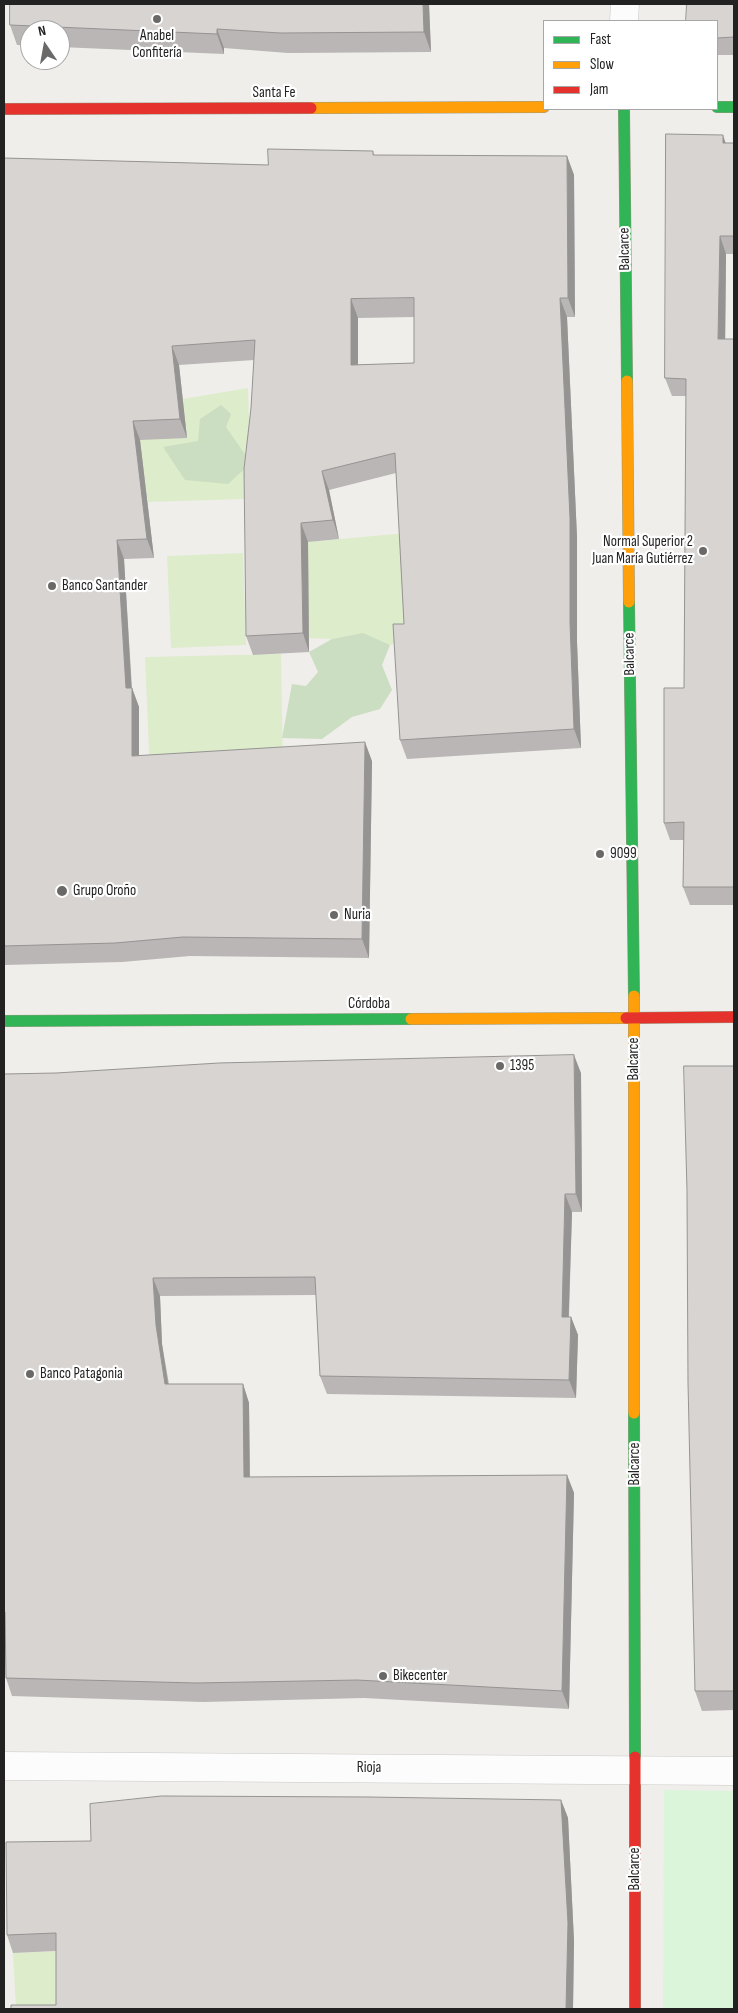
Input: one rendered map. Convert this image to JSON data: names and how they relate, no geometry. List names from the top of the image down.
{
  "streets": {
    "street": [
      "Santa Fe",
      "Balcarce",
      "Córdoba",
      "Rioja"
    ]
  },
  "crossings": [
    ["Balcarce", "Córdoba"],
    ["Balcarce", "Rioja"]
  ],
  "places": [
    "Anabel Confitería",
    "Normal Superior 2 Juan María Gutiérrez",
    "Banco Santander",
    "9099",
    "Grupo Oroño",
    "Nuria",
    "1395",
    "Banco Patagonia",
    "Bikecenter"
  ],
  "legend": ["Fast", "Slow", "Jam"],
  "north": "top"
}
